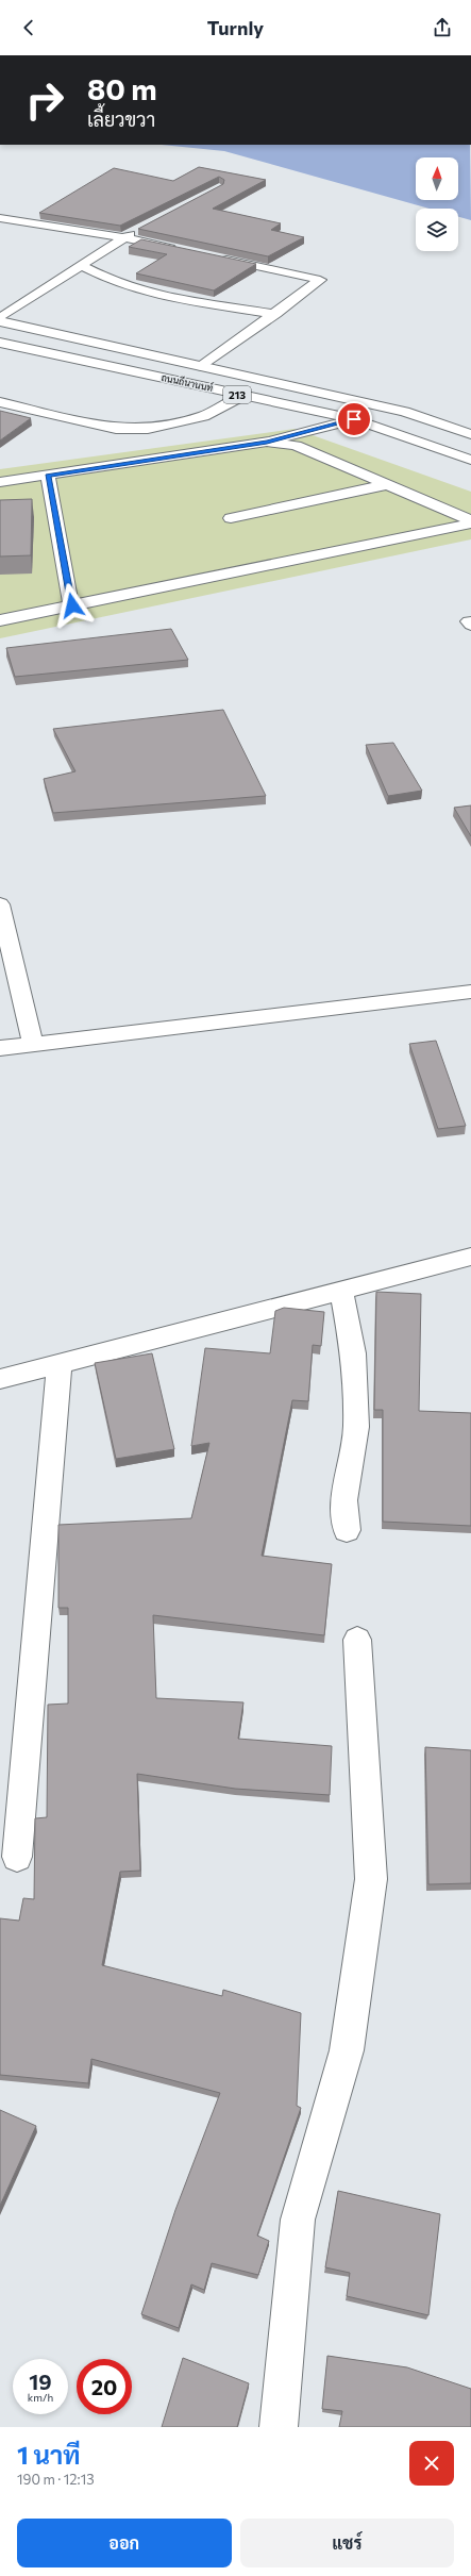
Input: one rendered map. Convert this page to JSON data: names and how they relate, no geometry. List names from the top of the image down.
{
  "streets": {
    "street": ["ถนนถีนานนท์", "213"]
  },
  "north": "top",
  "page": {
    "header": "Turnly",
    "turn": ["80 m", "เลี้ยวขวา"],
    "speed": "19 km/h",
    "limit": "20",
    "heading": ["1 นาที", "190 m · 12:13"],
    "buttons": ["ออก", "แชร์"]
  }
}
